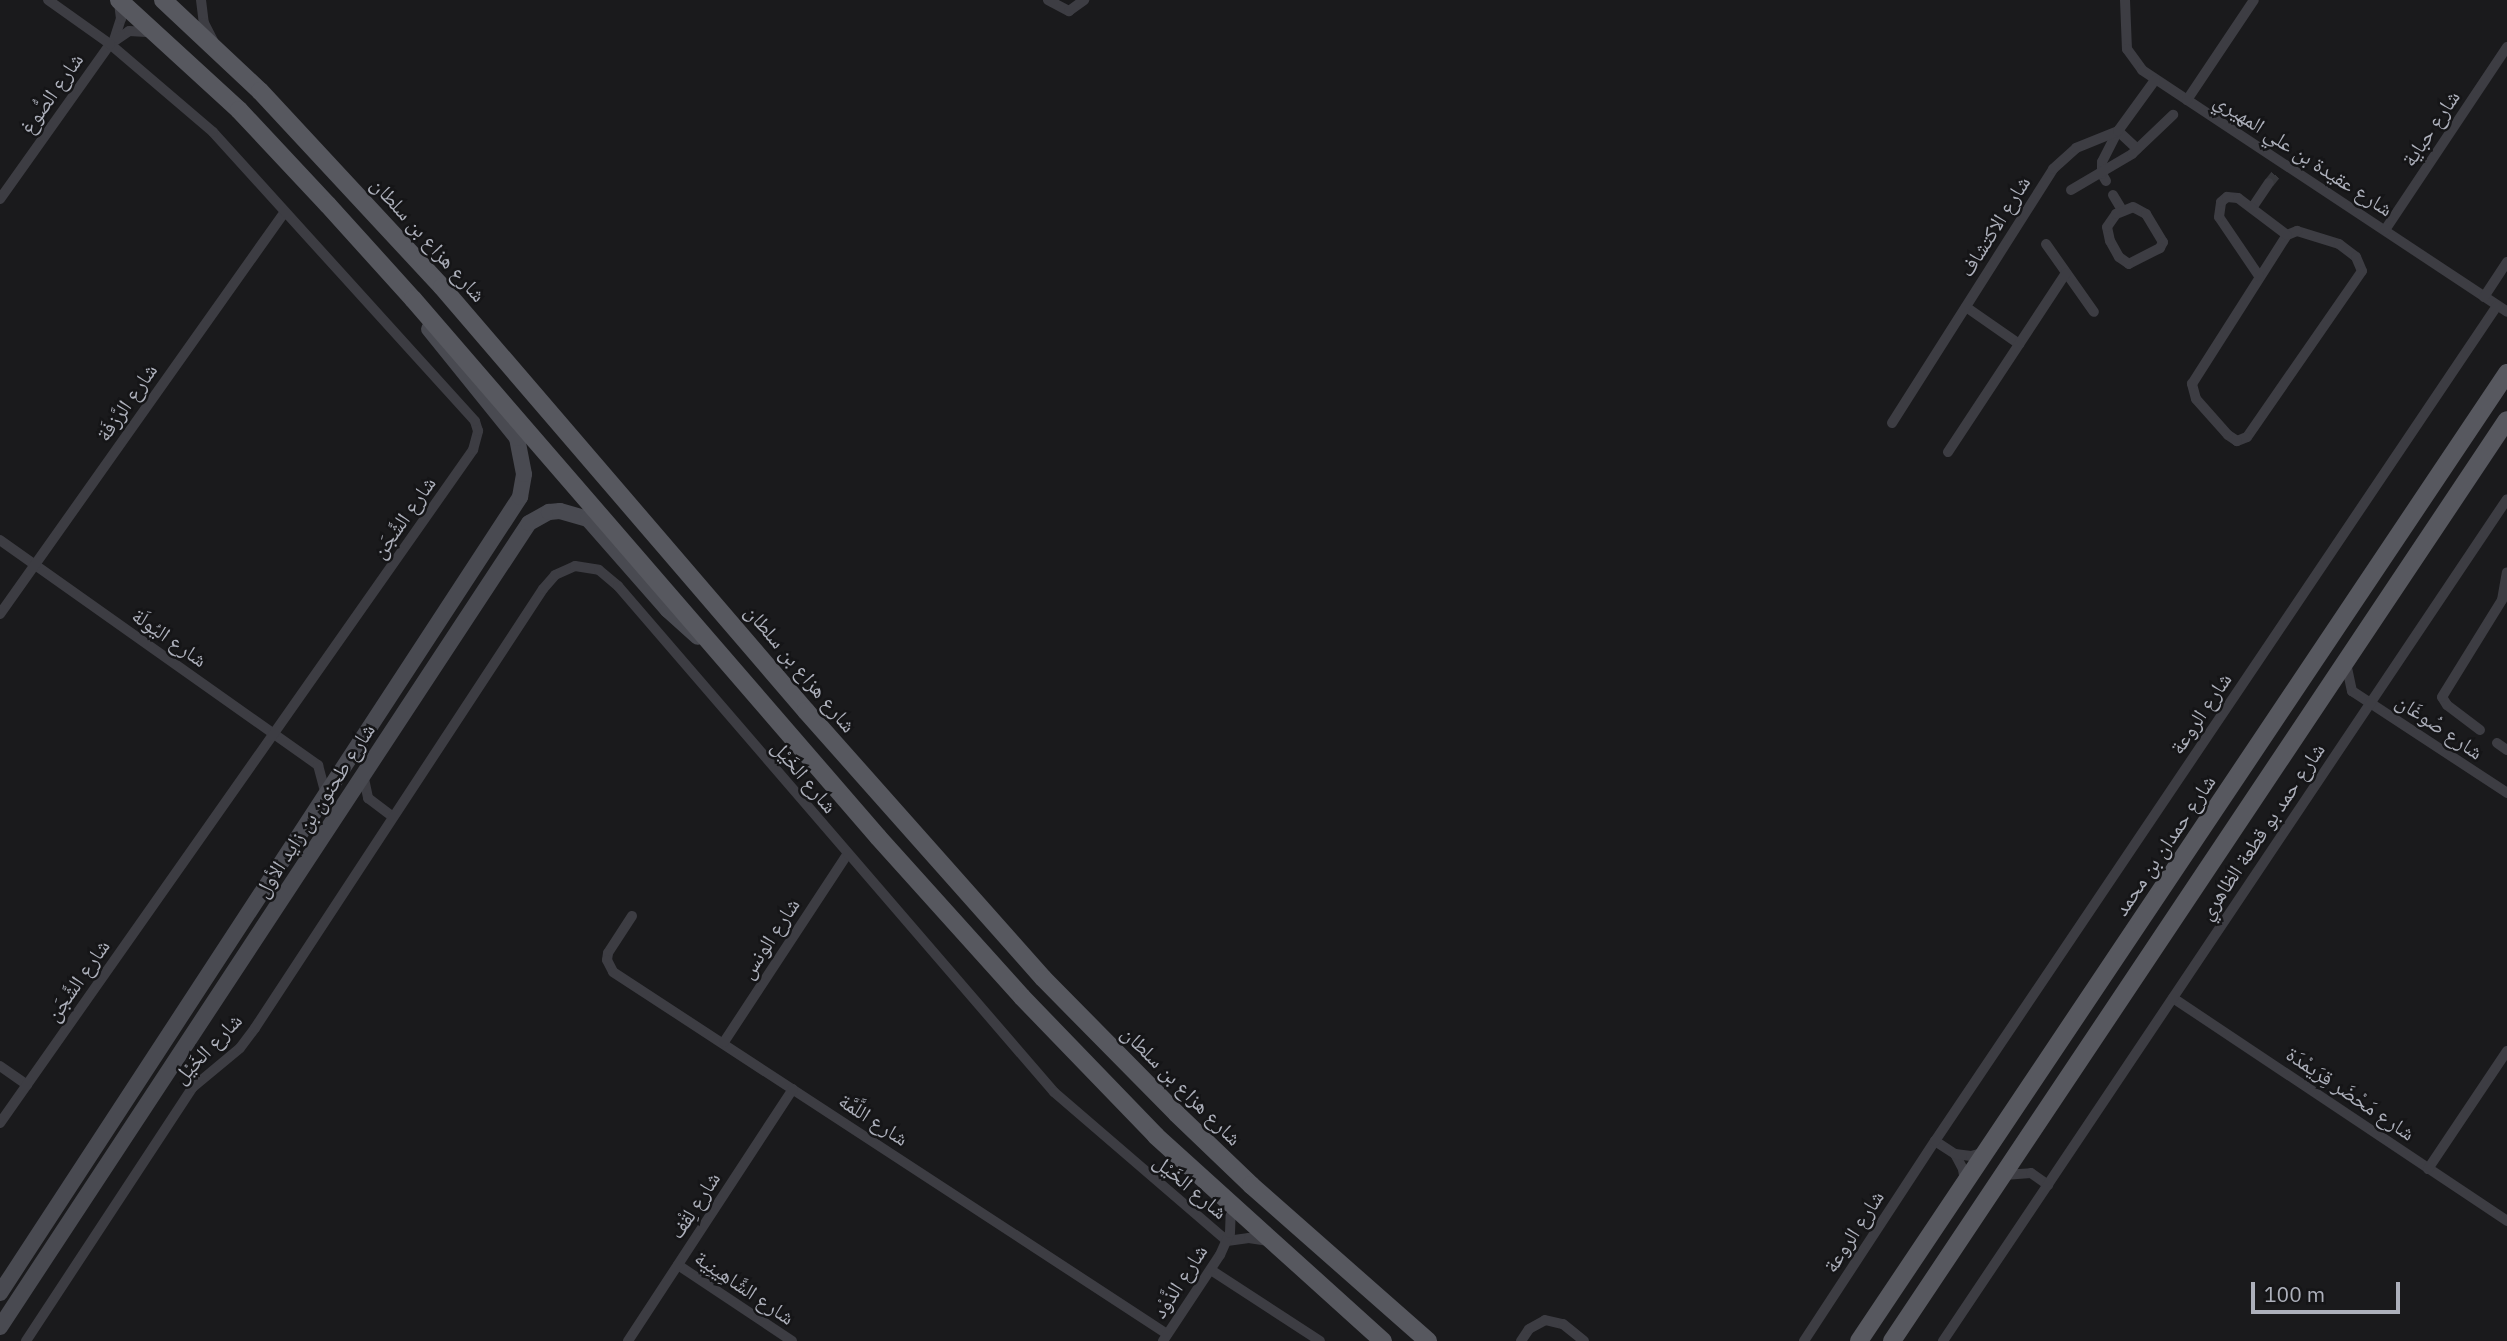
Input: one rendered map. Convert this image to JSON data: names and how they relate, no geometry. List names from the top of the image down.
{
  "streets": {
    "main road": ["شارع هزاع بن سلطان", "شارع حمدان بن محمد"],
    "street": [
      "شارع الصُّوغ",
      "شارع حباية",
      "شارع عقيدة بن علي المهيري",
      "شارع الاكتشاف",
      "شارع الرَّزفَة",
      "شارع الشَّجَن",
      "شارع اليُولَة",
      "شارع الروعة",
      "شارع صُوغَان",
      "شارع الخَيْل",
      "شارع طحنون بن زايد الأول",
      "شارع حمد بو قطعة الظاهري",
      "شارع الونس",
      "شارع مَحْضَر قِرَيمْدَة",
      "شارع اللَّمَّة",
      "شارع لِقْف",
      "شارع الذَّوْد",
      "شارع الشَّاهِينِية"
    ]
  },
  "crossings": [
    ["شارع الصُّوغ", "شارع الشَّجَن"],
    ["شارع حباية", "شارع عقيدة بن علي المهيري"],
    ["شارع عقيدة بن علي المهيري", "شارع الروعة"],
    ["شارع الرَّزفَة", "شارع الشَّجَن"],
    ["شارع الرَّزفَة", "شارع اليُولَة"],
    ["شارع الشَّجَن", "شارع اليُولَة"],
    ["شارع صُوغَان", "شارع حمد بو قطعة الظاهري"],
    ["شارع الخَيْل", "شارع الونس"],
    ["شارع الخَيْل", "شارع الذَّوْد"],
    ["شارع حمد بو قطعة الظاهري", "شارع مَحْضَر قِرَيمْدَة"],
    ["شارع الونس", "شارع اللَّمَّة"],
    ["شارع اللَّمَّة", "شارع لِقْف"],
    ["شارع اللَّمَّة", "شارع الذَّوْد"],
    ["شارع لِقْف", "شارع الشَّاهِينِية"]
  ],
  "scale_bar": "100 m"
}
